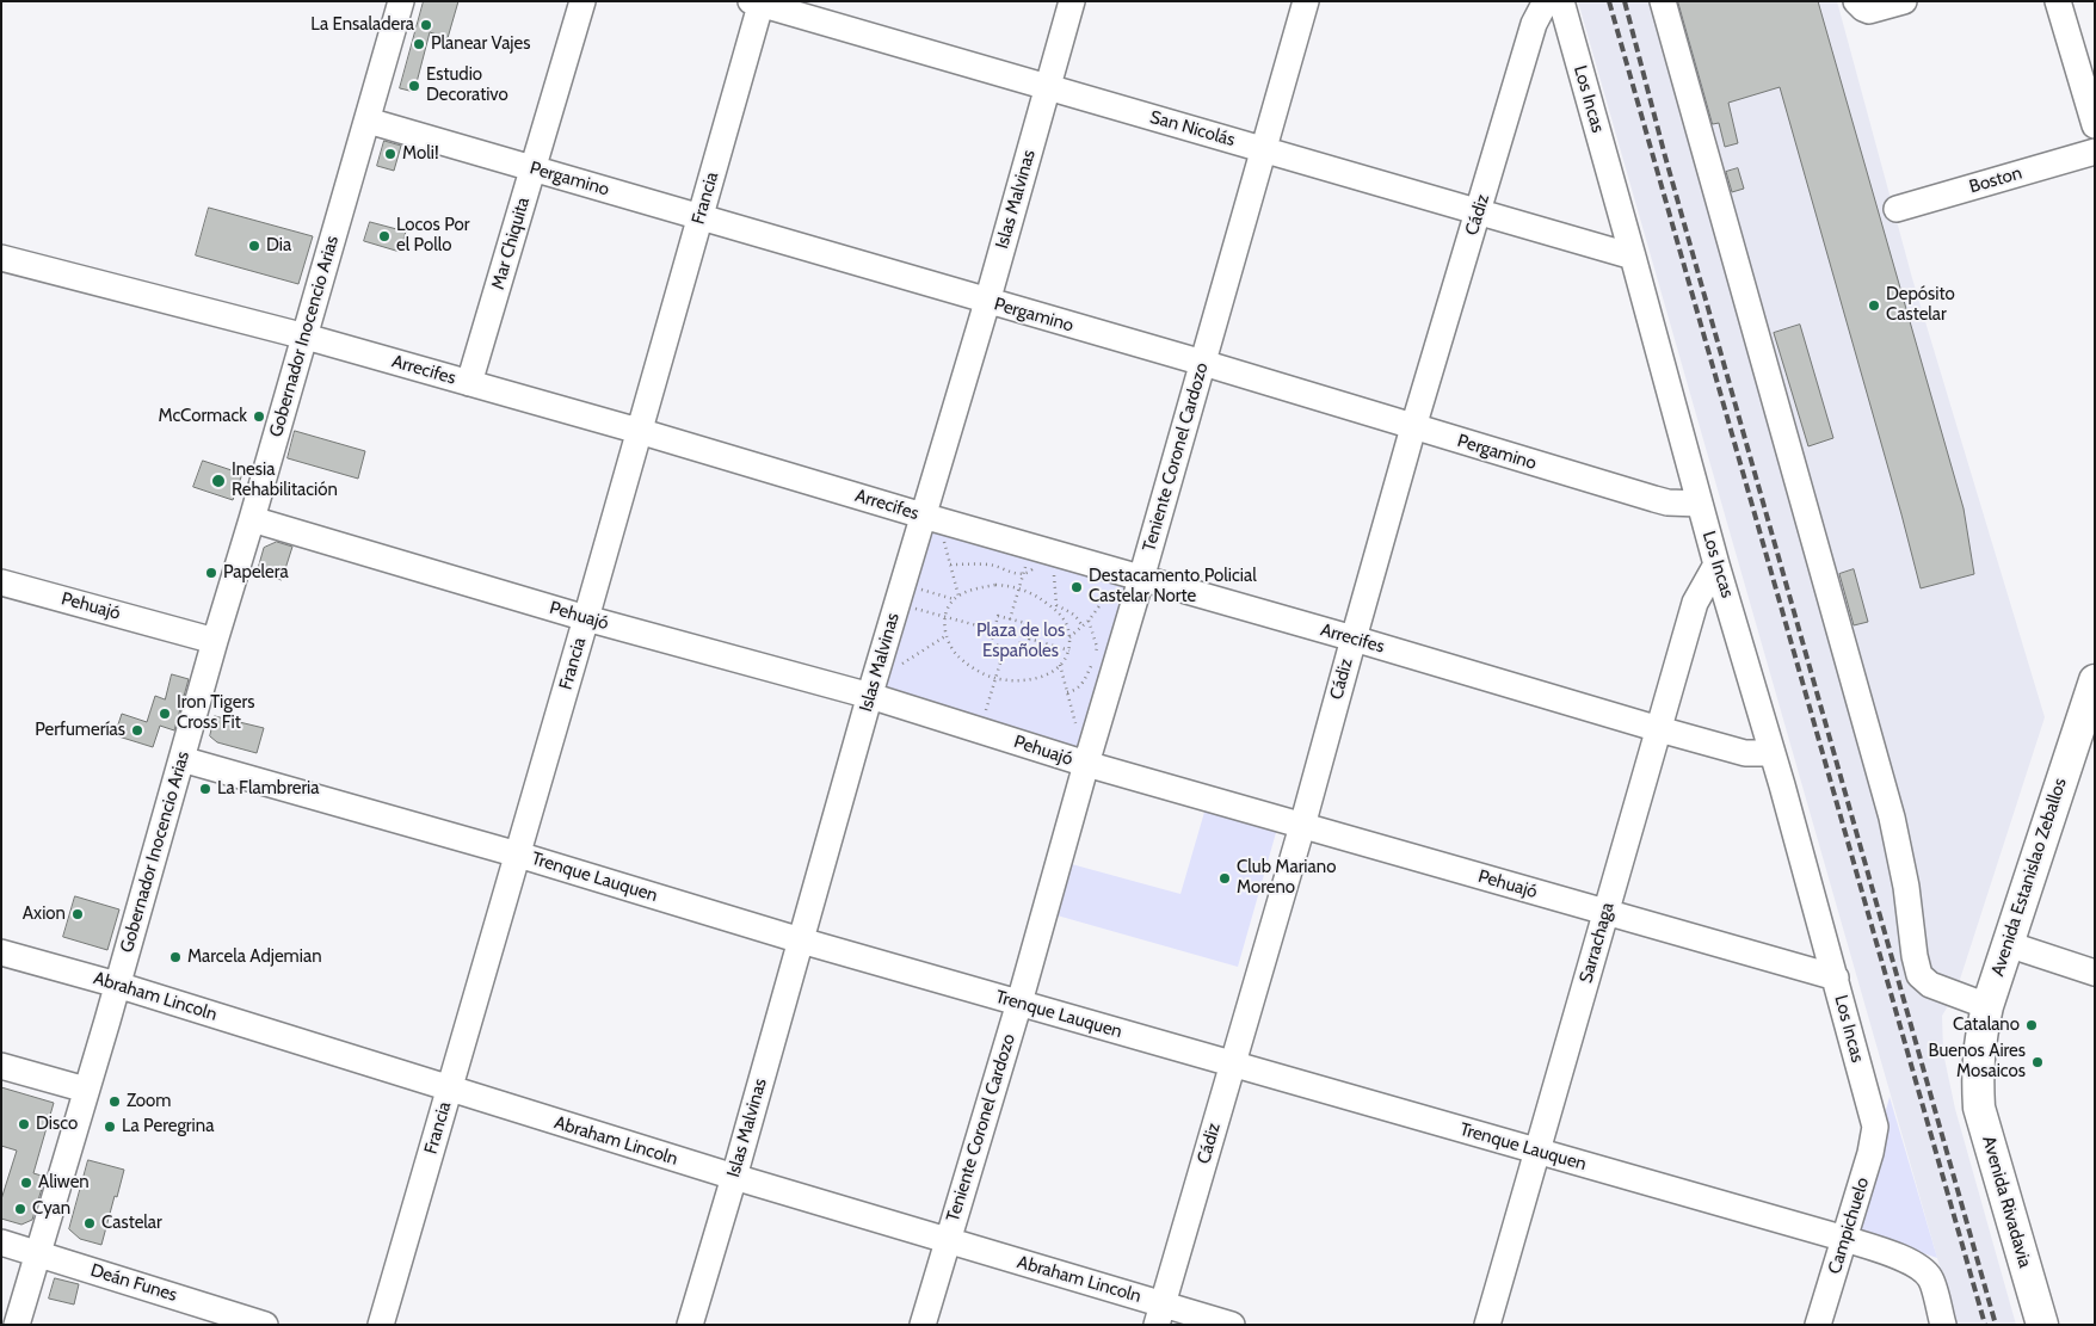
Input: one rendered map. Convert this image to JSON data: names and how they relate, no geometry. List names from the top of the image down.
{
  "streets": {
    "main road": ["Avenida Estanislao Zeballos", "Avenida Rivadavia"],
    "street": [
      "Los Incas",
      "San Nicolás",
      "Pergamino",
      "Boston",
      "Francia",
      "Islas Malvinas",
      "Cádiz",
      "Mar Chiquita",
      "Gobernador Inocencio Arias",
      "Arrecifes",
      "Teniente Coronel Cardozo",
      "Pehuajó",
      "Trenque Lauquen",
      "Sarrachaga",
      "Abraham Lincoln",
      "Campichuelo",
      "Deán Funes"
    ]
  },
  "crossings": [
    ["Los Incas", "San Nicolás"],
    ["Los Incas", "Pergamino"],
    ["Los Incas", "Arrecifes"],
    ["Los Incas", "Pehuajó"],
    ["Los Incas", "Sarrachaga"],
    ["Los Incas", "Campichuelo"],
    ["San Nicolás", "Francia"],
    ["San Nicolás", "Islas Malvinas"],
    ["San Nicolás", "Cádiz"],
    ["San Nicolás", "Teniente Coronel Cardozo"],
    ["Pergamino", "Francia"],
    ["Pergamino", "Islas Malvinas"],
    ["Pergamino", "Cádiz"],
    ["Pergamino", "Mar Chiquita"],
    ["Pergamino", "Gobernador Inocencio Arias"],
    ["Pergamino", "Teniente Coronel Cardozo"],
    ["Francia", "Arrecifes"],
    ["Francia", "Pehuajó"],
    ["Francia", "Trenque Lauquen"],
    ["Francia", "Abraham Lincoln"],
    ["Islas Malvinas", "Arrecifes"],
    ["Islas Malvinas", "Pehuajó"],
    ["Islas Malvinas", "Trenque Lauquen"],
    ["Islas Malvinas", "Abraham Lincoln"],
    ["Cádiz", "Arrecifes"],
    ["Cádiz", "Pehuajó"],
    ["Cádiz", "Trenque Lauquen"],
    ["Cádiz", "Abraham Lincoln"],
    ["Mar Chiquita", "Arrecifes"],
    ["Gobernador Inocencio Arias", "Arrecifes"],
    ["Gobernador Inocencio Arias", "Pehuajó"],
    ["Gobernador Inocencio Arias", "Trenque Lauquen"],
    ["Gobernador Inocencio Arias", "Abraham Lincoln"],
    ["Gobernador Inocencio Arias", "Deán Funes"],
    ["Arrecifes", "Teniente Coronel Cardozo"],
    ["Arrecifes", "Sarrachaga"],
    ["Teniente Coronel Cardozo", "Pehuajó"],
    ["Teniente Coronel Cardozo", "Trenque Lauquen"],
    ["Teniente Coronel Cardozo", "Abraham Lincoln"],
    ["Pehuajó", "Sarrachaga"],
    ["Trenque Lauquen", "Sarrachaga"],
    ["Trenque Lauquen", "Campichuelo"],
    ["Avenida Estanislao Zeballos", "Avenida Rivadavia"]
  ],
  "parks": ["Plaza de los Españoles"],
  "places": [
    "La Ensaladera",
    "Planear Vajes",
    "Estudio Decorativo",
    "Moli!",
    "Locos Por el Pollo",
    "Dia",
    "Depósito Castelar",
    "McCormack",
    "Inesia Rehabilitación",
    "Papelera",
    "Destacamento Policial Castelar Norte",
    "Iron Tigers Cross Fit",
    "Perfumerías",
    "La Flambreria",
    "Club Mariano Moreno",
    "Axion",
    "Marcela Adjemian",
    "Catalano",
    "Buenos Aires Mosaicos",
    "Zoom",
    "Disco",
    "La Peregrina",
    "Aliwen",
    "Cyan",
    "Castelar"
  ]
}
